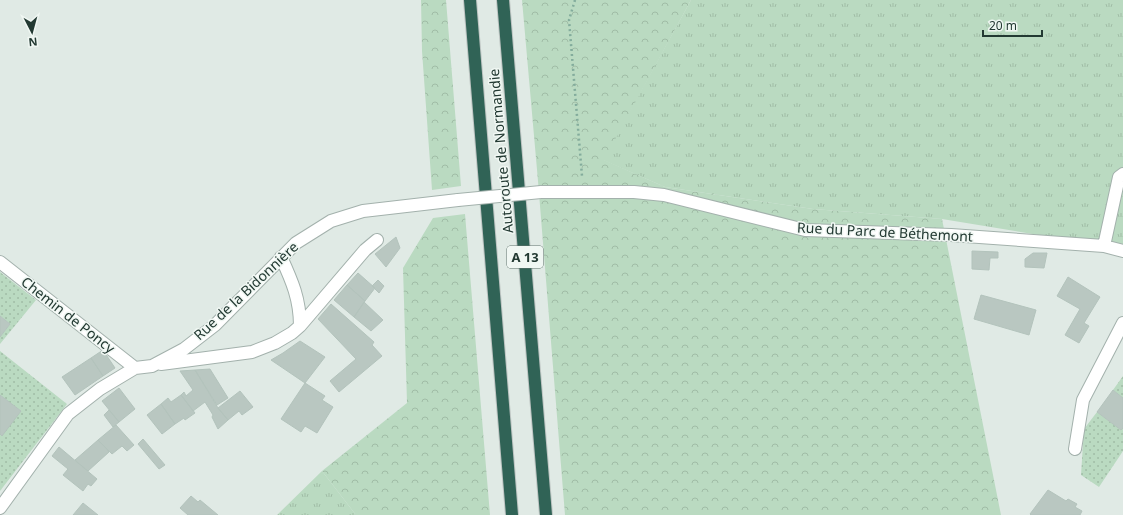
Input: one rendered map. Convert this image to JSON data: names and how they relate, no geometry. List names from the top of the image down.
{
  "streets": {
    "highway": ["Autoroute de Normandie", "A 13"],
    "street": ["Rue du Parc de Béthemont", "Rue de la Bidonnière", "Chemin de Poncy"]
  },
  "crossings": [
    ["Rue du Parc de Béthemont", "Rue de la Bidonnière"],
    ["Rue de la Bidonnière", "Chemin de Poncy"]
  ],
  "scale_bar": "20 m",
  "north": "bottom"
}
